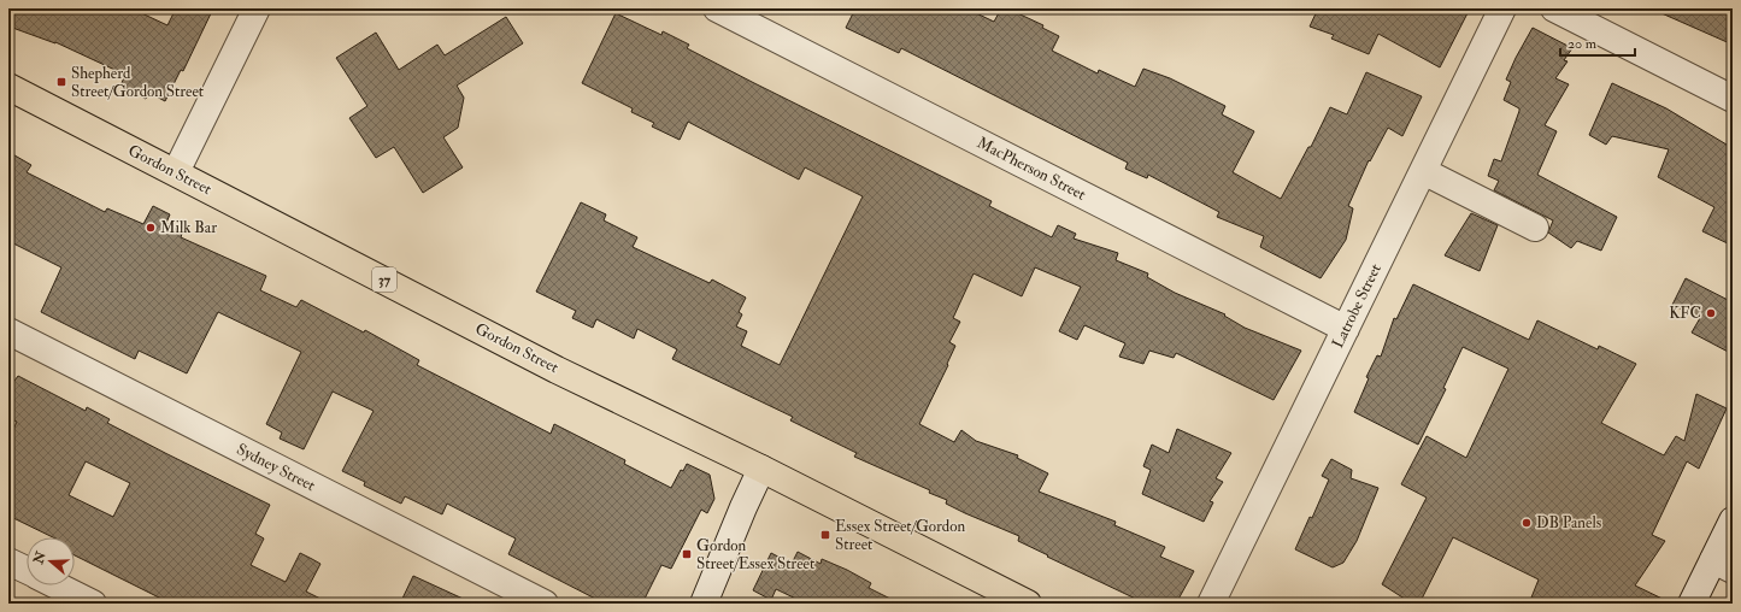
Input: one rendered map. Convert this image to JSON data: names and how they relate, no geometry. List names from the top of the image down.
{
  "streets": {
    "main road": ["Gordon Street", "37"],
    "street": ["MacPherson Street", "Latrobe Street", "Sydney Street"]
  },
  "crossings": [
    ["MacPherson Street", "Latrobe Street"]
  ],
  "places": {
    "transit": ["Shepherd Street/Gordon Street", "Essex Street/Gordon Street", "Gordon Street/Essex Street"],
    "other": ["Milk Bar", "KFC", "DB Panels"]
  },
  "scale_bar": "20 m",
  "north": "left"
}
